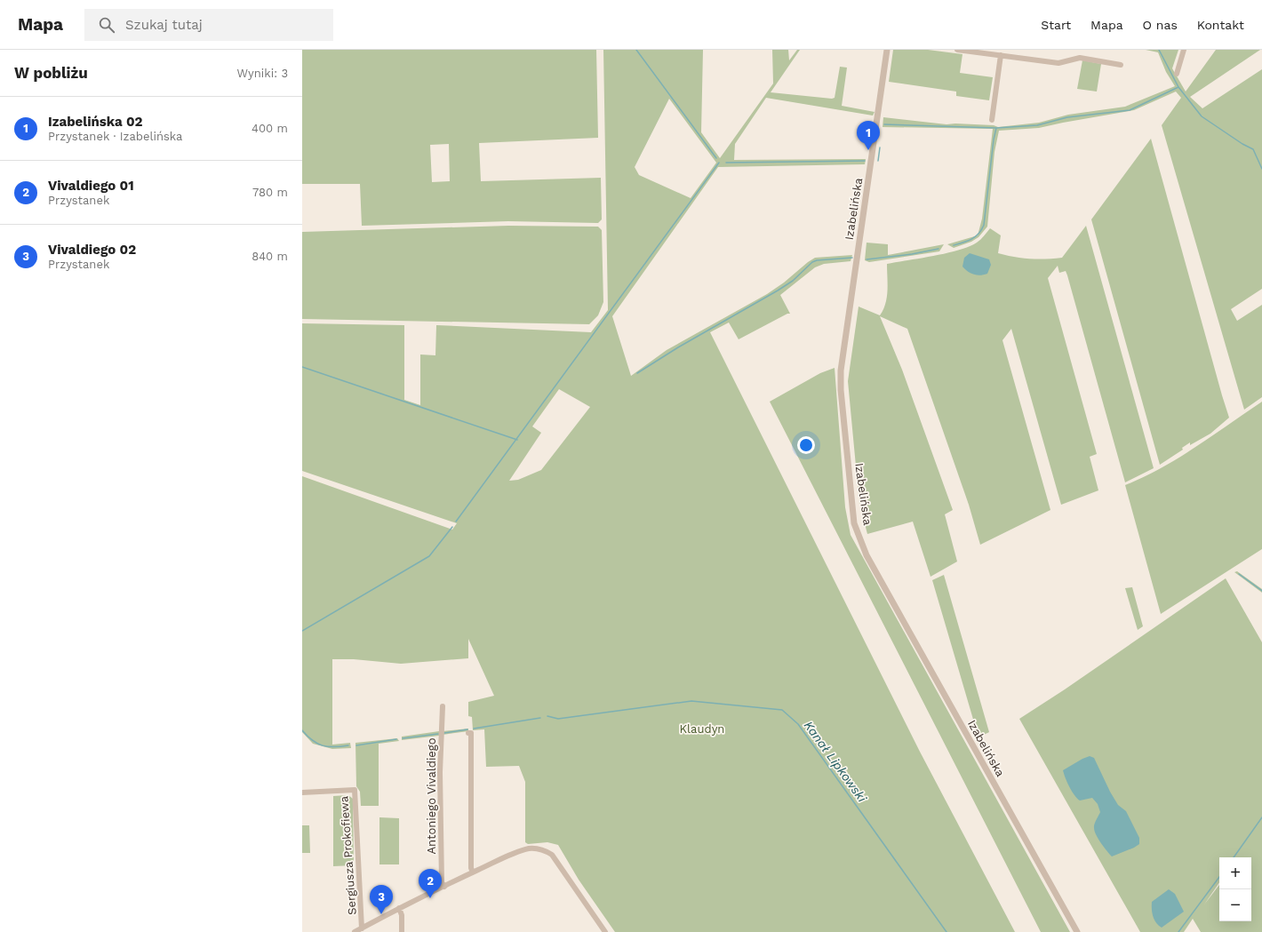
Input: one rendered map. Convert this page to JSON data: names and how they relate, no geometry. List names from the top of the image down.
{
  "streets": {
    "street": ["Izabelińska", "Antoniego Vivaldiego", "Sergiusza Prokofiewa"]
  },
  "water": ["Kanał Lipkowski"],
  "parks": ["Klaudyn"],
  "page": {
    "header": "Mapa",
    "search": "Szukaj tutaj",
    "nav": [
      "Start",
      "Mapa",
      "O nas",
      "Kontakt"
    ],
    "heading": ["W pobliżu", "Wyniki: 3"],
    "list": [
      {
        "mark": "1",
        "name": "Izabelińska 02",
        "note": "Przystanek · Izabelińska",
        "value": "400 m"
      },
      {
        "mark": "2",
        "name": "Vivaldiego 01",
        "note": "Przystanek",
        "value": "780 m"
      },
      {
        "mark": "3",
        "name": "Vivaldiego 02",
        "note": "Przystanek",
        "value": "840 m"
      }
    ],
    "pins": ["1", "2", "3"],
    "map_buttons": ["+", "−"]
  }
}
